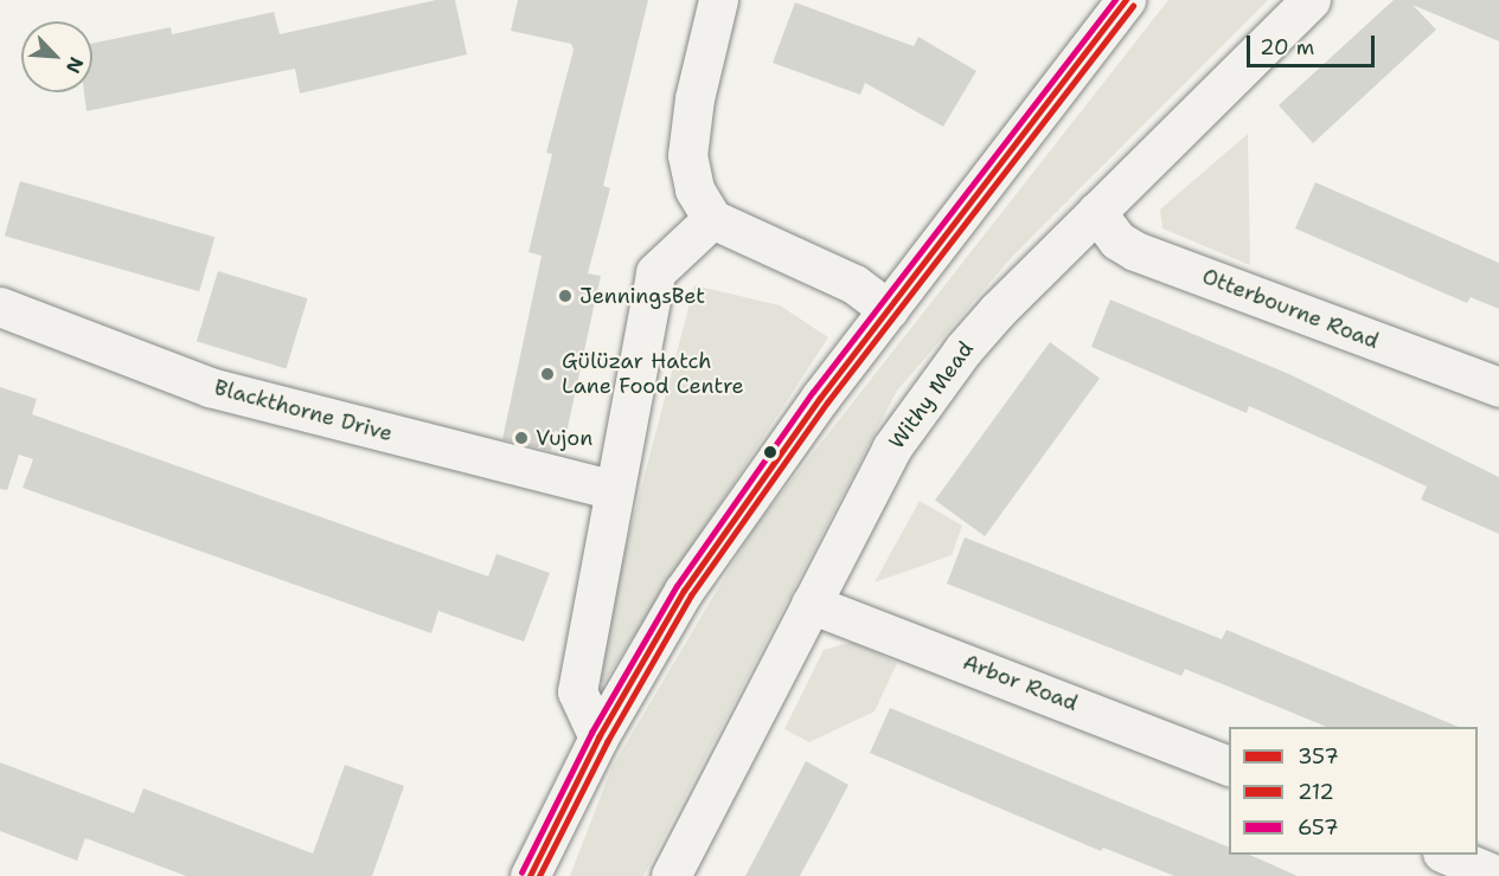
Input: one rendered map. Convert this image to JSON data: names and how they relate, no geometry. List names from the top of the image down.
{
  "streets": {
    "street": [
      "Otterbourne Road",
      "Withy Mead",
      "Blackthorne Drive",
      "Arbor Road"
    ]
  },
  "crossings": [
    ["Otterbourne Road", "Withy Mead"],
    ["Withy Mead", "Arbor Road"]
  ],
  "places": ["JenningsBet", "Gülüzar Hatch Lane Food Centre", "Vujon"],
  "lines": ["transit line 357", "transit line 657", "transit line 212"],
  "legend": ["357", "212", "657"],
  "scale_bar": "20 m",
  "north": "bottom right"
}
